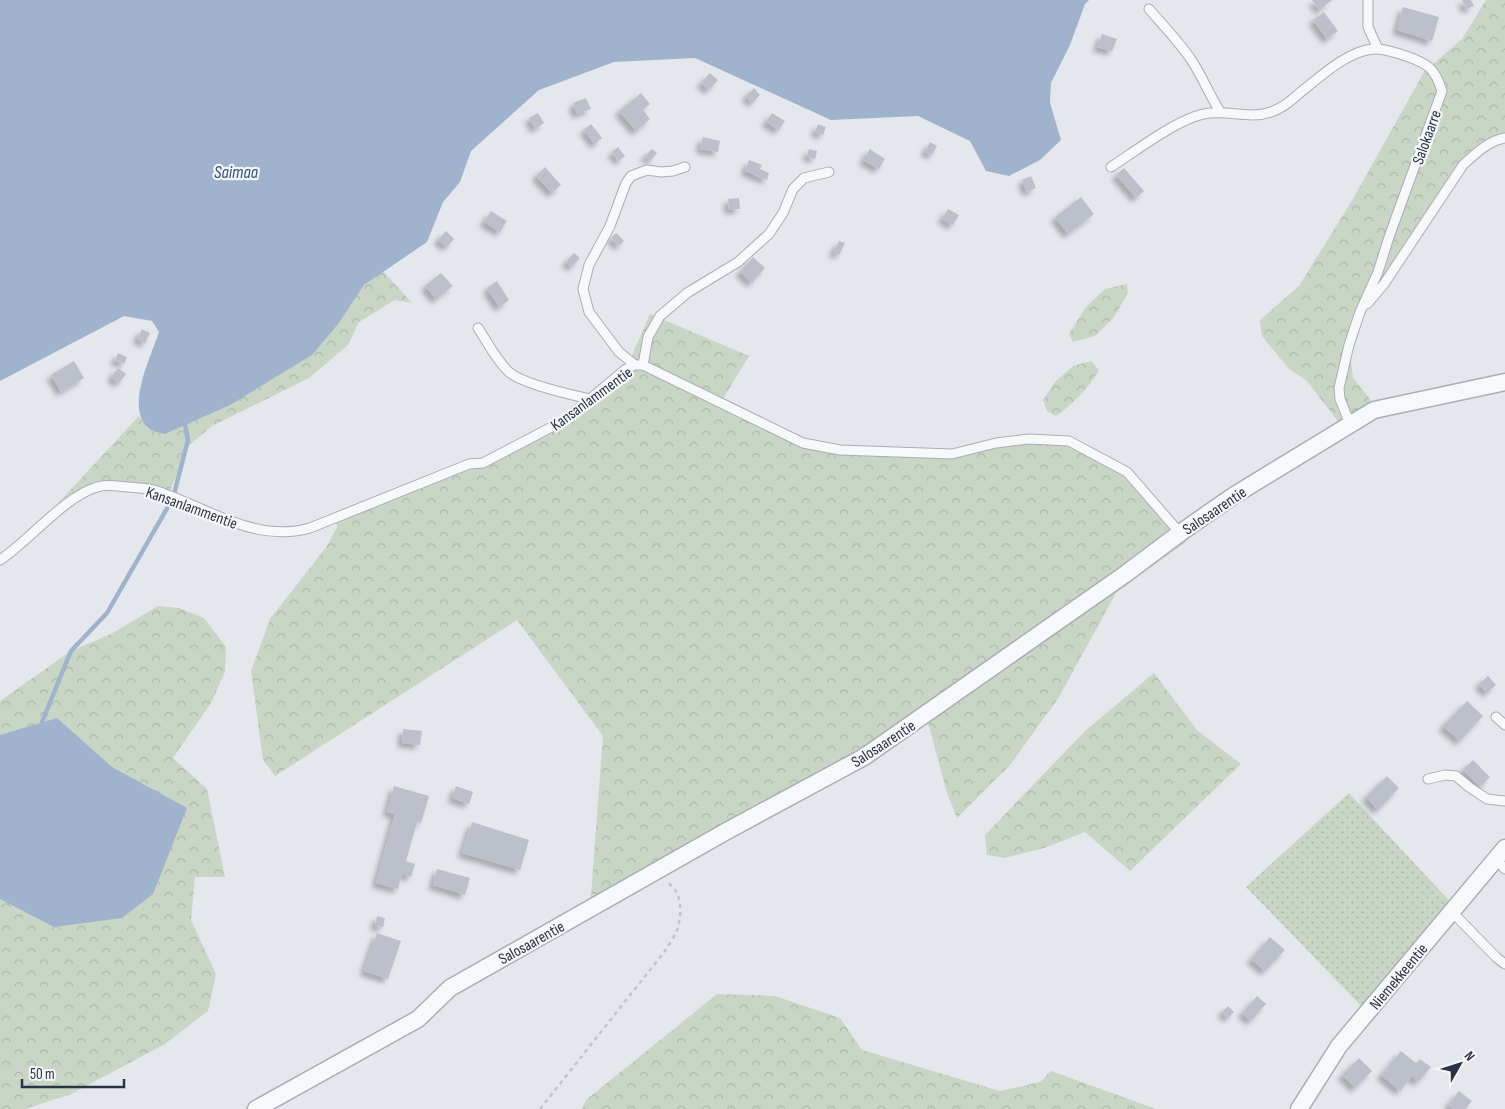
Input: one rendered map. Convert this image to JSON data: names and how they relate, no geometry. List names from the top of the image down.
{
  "streets": {
    "street": ["Salosaarentie", "Niemekkeentie"],
    "lane": ["Salokaarre", "Kansanlammentie"]
  },
  "crossings": [
    ["Salokaarre", "Salosaarentie"],
    ["Kansanlammentie", "Salosaarentie"]
  ],
  "water": ["Saimaa"],
  "scale_bar": "50 m",
  "north": "top right"
}
